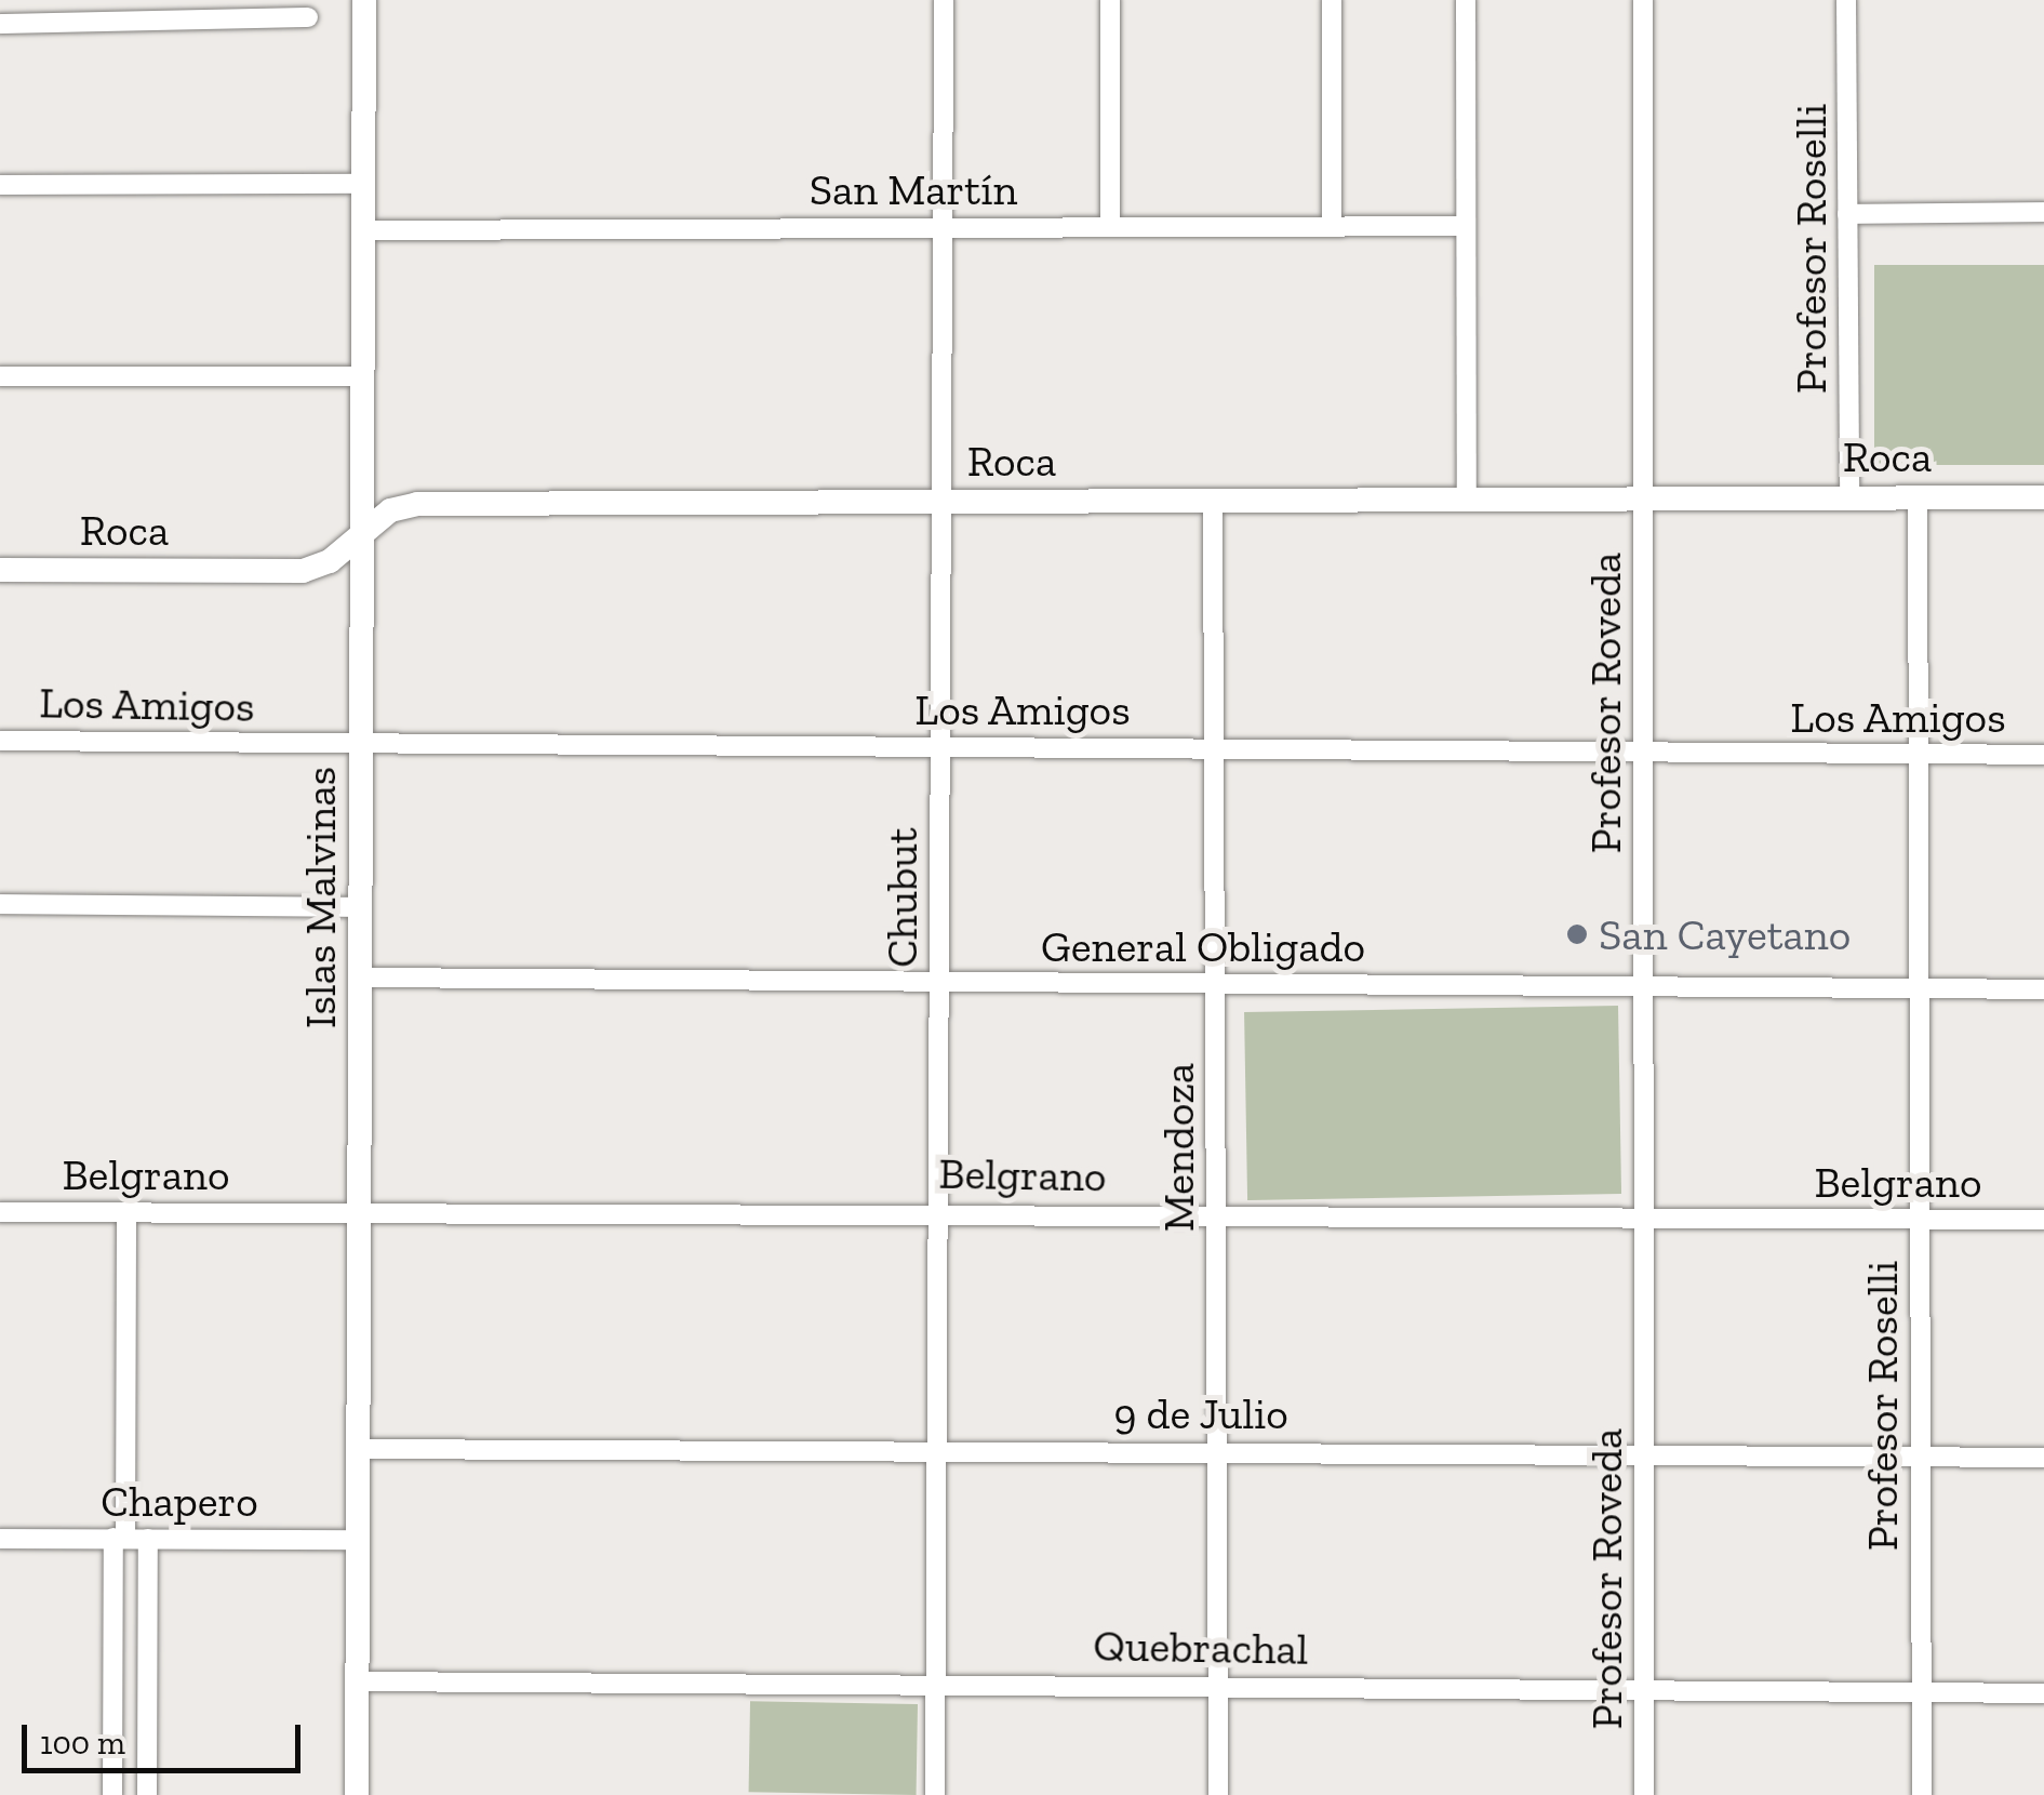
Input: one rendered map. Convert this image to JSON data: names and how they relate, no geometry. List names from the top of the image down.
{
  "streets": {
    "street": [
      "San Martín",
      "Profesor Roselli",
      "Roca",
      "Profesor Roveda",
      "Los Amigos",
      "Islas Malvinas",
      "Chubut",
      "General Obligado",
      "Mendoza",
      "Belgrano",
      "9 de Julio",
      "Chapero",
      "Quebrachal"
    ]
  },
  "crossings": [
    ["San Martín", "Islas Malvinas"],
    ["San Martín", "Chubut"],
    ["Profesor Roselli", "Roca"],
    ["Profesor Roselli", "Los Amigos"],
    ["Profesor Roselli", "General Obligado"],
    ["Profesor Roselli", "Belgrano"],
    ["Profesor Roselli", "9 de Julio"],
    ["Profesor Roselli", "Quebrachal"],
    ["Roca", "Profesor Roveda"],
    ["Roca", "Islas Malvinas"],
    ["Roca", "Chubut"],
    ["Roca", "Mendoza"],
    ["Profesor Roveda", "Los Amigos"],
    ["Profesor Roveda", "General Obligado"],
    ["Profesor Roveda", "Belgrano"],
    ["Profesor Roveda", "9 de Julio"],
    ["Profesor Roveda", "Quebrachal"],
    ["Los Amigos", "Islas Malvinas"],
    ["Los Amigos", "Chubut"],
    ["Los Amigos", "Mendoza"],
    ["Islas Malvinas", "General Obligado"],
    ["Islas Malvinas", "Belgrano"],
    ["Islas Malvinas", "9 de Julio"],
    ["Islas Malvinas", "Chapero"],
    ["Islas Malvinas", "Quebrachal"],
    ["Chubut", "General Obligado"],
    ["Chubut", "Belgrano"],
    ["Chubut", "9 de Julio"],
    ["Chubut", "Quebrachal"],
    ["General Obligado", "Mendoza"],
    ["Mendoza", "Belgrano"],
    ["Mendoza", "9 de Julio"],
    ["Mendoza", "Quebrachal"]
  ],
  "places": ["San Cayetano"],
  "scale_bar": "100 m"
}
